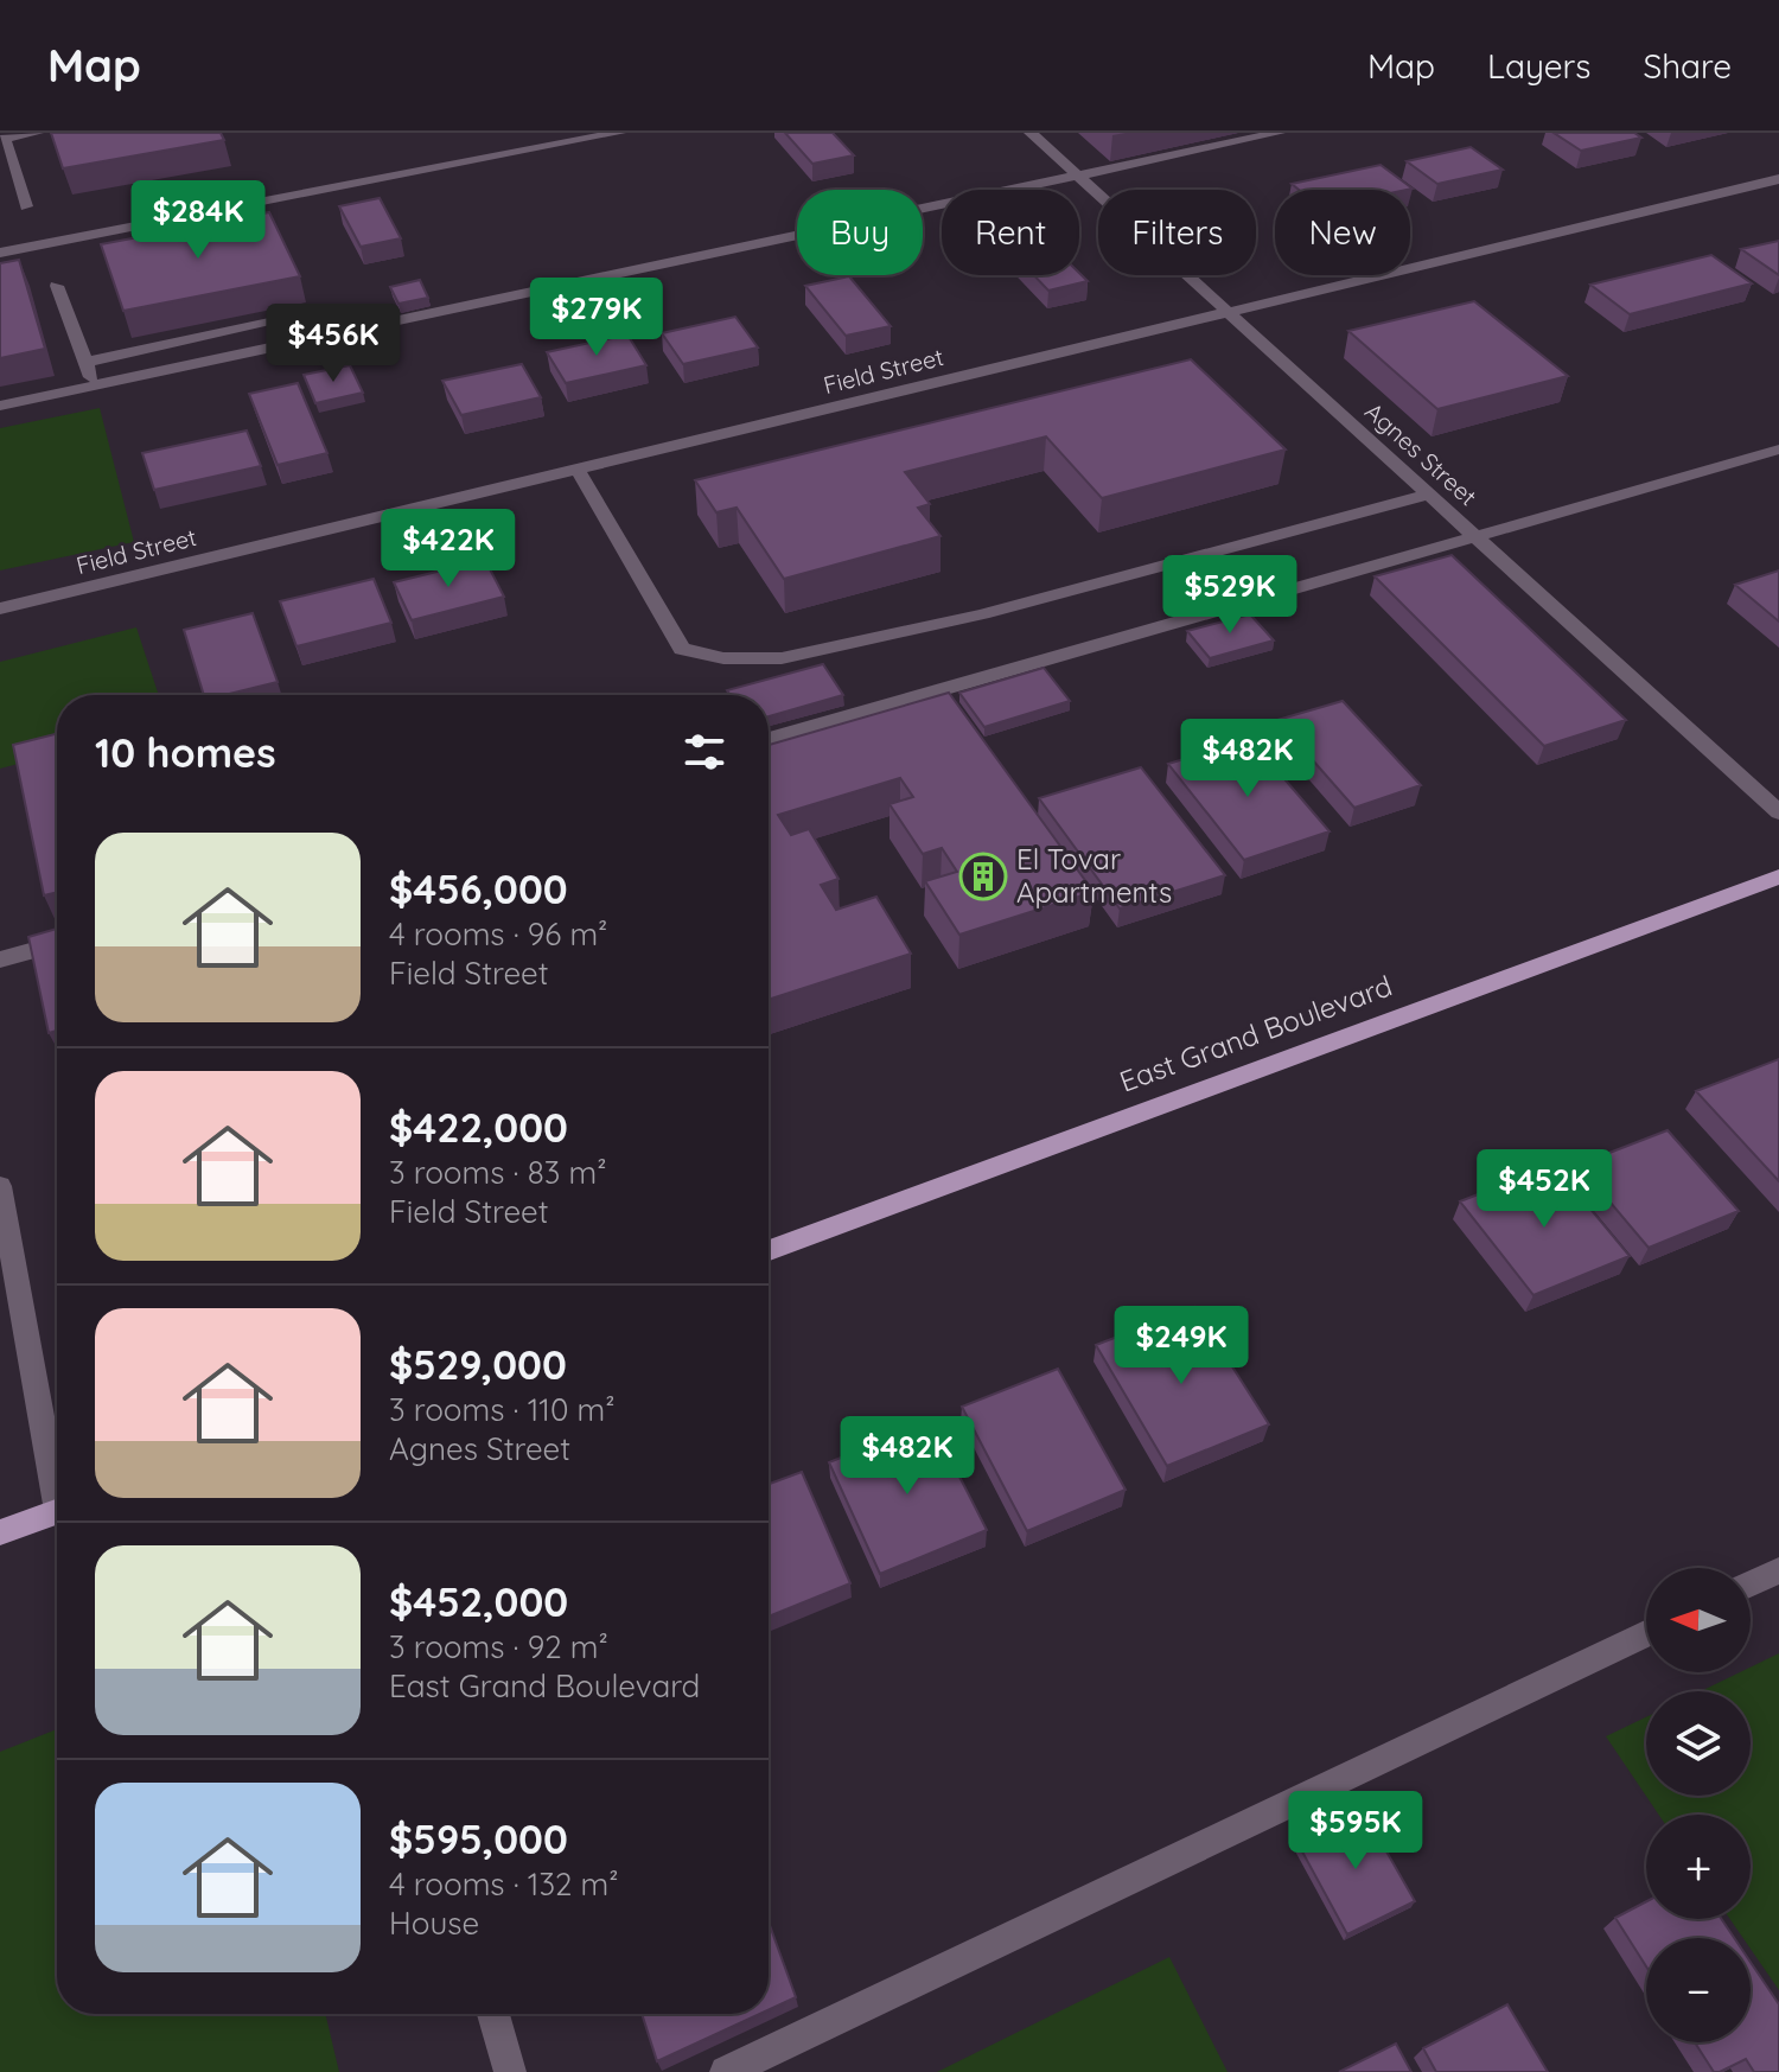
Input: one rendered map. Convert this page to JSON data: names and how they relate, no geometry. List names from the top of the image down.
{
  "streets": {
    "main road": ["East Grand Boulevard"],
    "street": ["Field Street", "Agnes Street"]
  },
  "crossings": [
    ["Field Street", "Agnes Street"]
  ],
  "places": {
    "building": ["El Tovar Apartments"]
  },
  "north": "left",
  "page": {
    "header": "Map",
    "nav": ["Map", "Layers", "Share"],
    "price": [
      "$284K",
      "$279K",
      "$456K",
      "$422K",
      "$529K",
      "$482K",
      "$452K",
      "$249K",
      "$482K",
      "$595K"
    ],
    "chip": [
      "Buy",
      "Rent",
      "Filters",
      "New"
    ],
    "heading": "10 homes",
    "list": [
      {
        "name": "$456,000",
        "note": "4 rooms · 96 m² · Field Street"
      },
      {
        "name": "$422,000",
        "note": "3 rooms · 83 m² · Field Street"
      },
      {
        "name": "$529,000",
        "note": "3 rooms · 110 m² · Agnes Street"
      },
      {
        "name": "$452,000",
        "note": "3 rooms · 92 m² · East Grand Boulevard"
      },
      {
        "name": "$595,000",
        "note": "4 rooms · 132 m² · House"
      }
    ],
    "map_buttons": ["+", "−"]
  }
}
